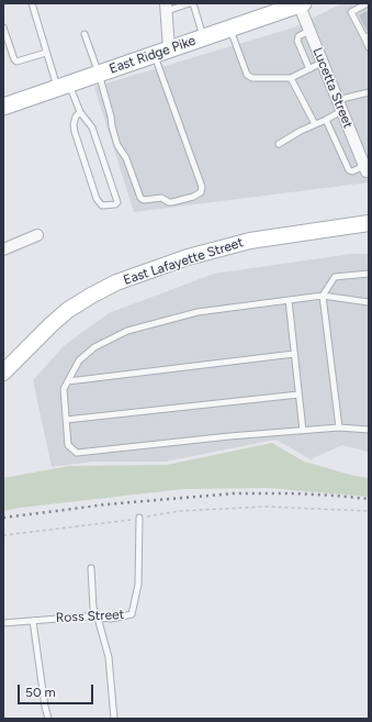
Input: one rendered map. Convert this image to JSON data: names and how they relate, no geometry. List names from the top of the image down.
{
  "streets": {
    "main road": ["East Ridge Pike"],
    "street": ["Lucetta Street", "East Lafayette Street"],
    "lane": ["Ross Street"]
  },
  "crossings": [
    ["East Ridge Pike", "Lucetta Street"]
  ],
  "scale_bar": "50 m"
}
